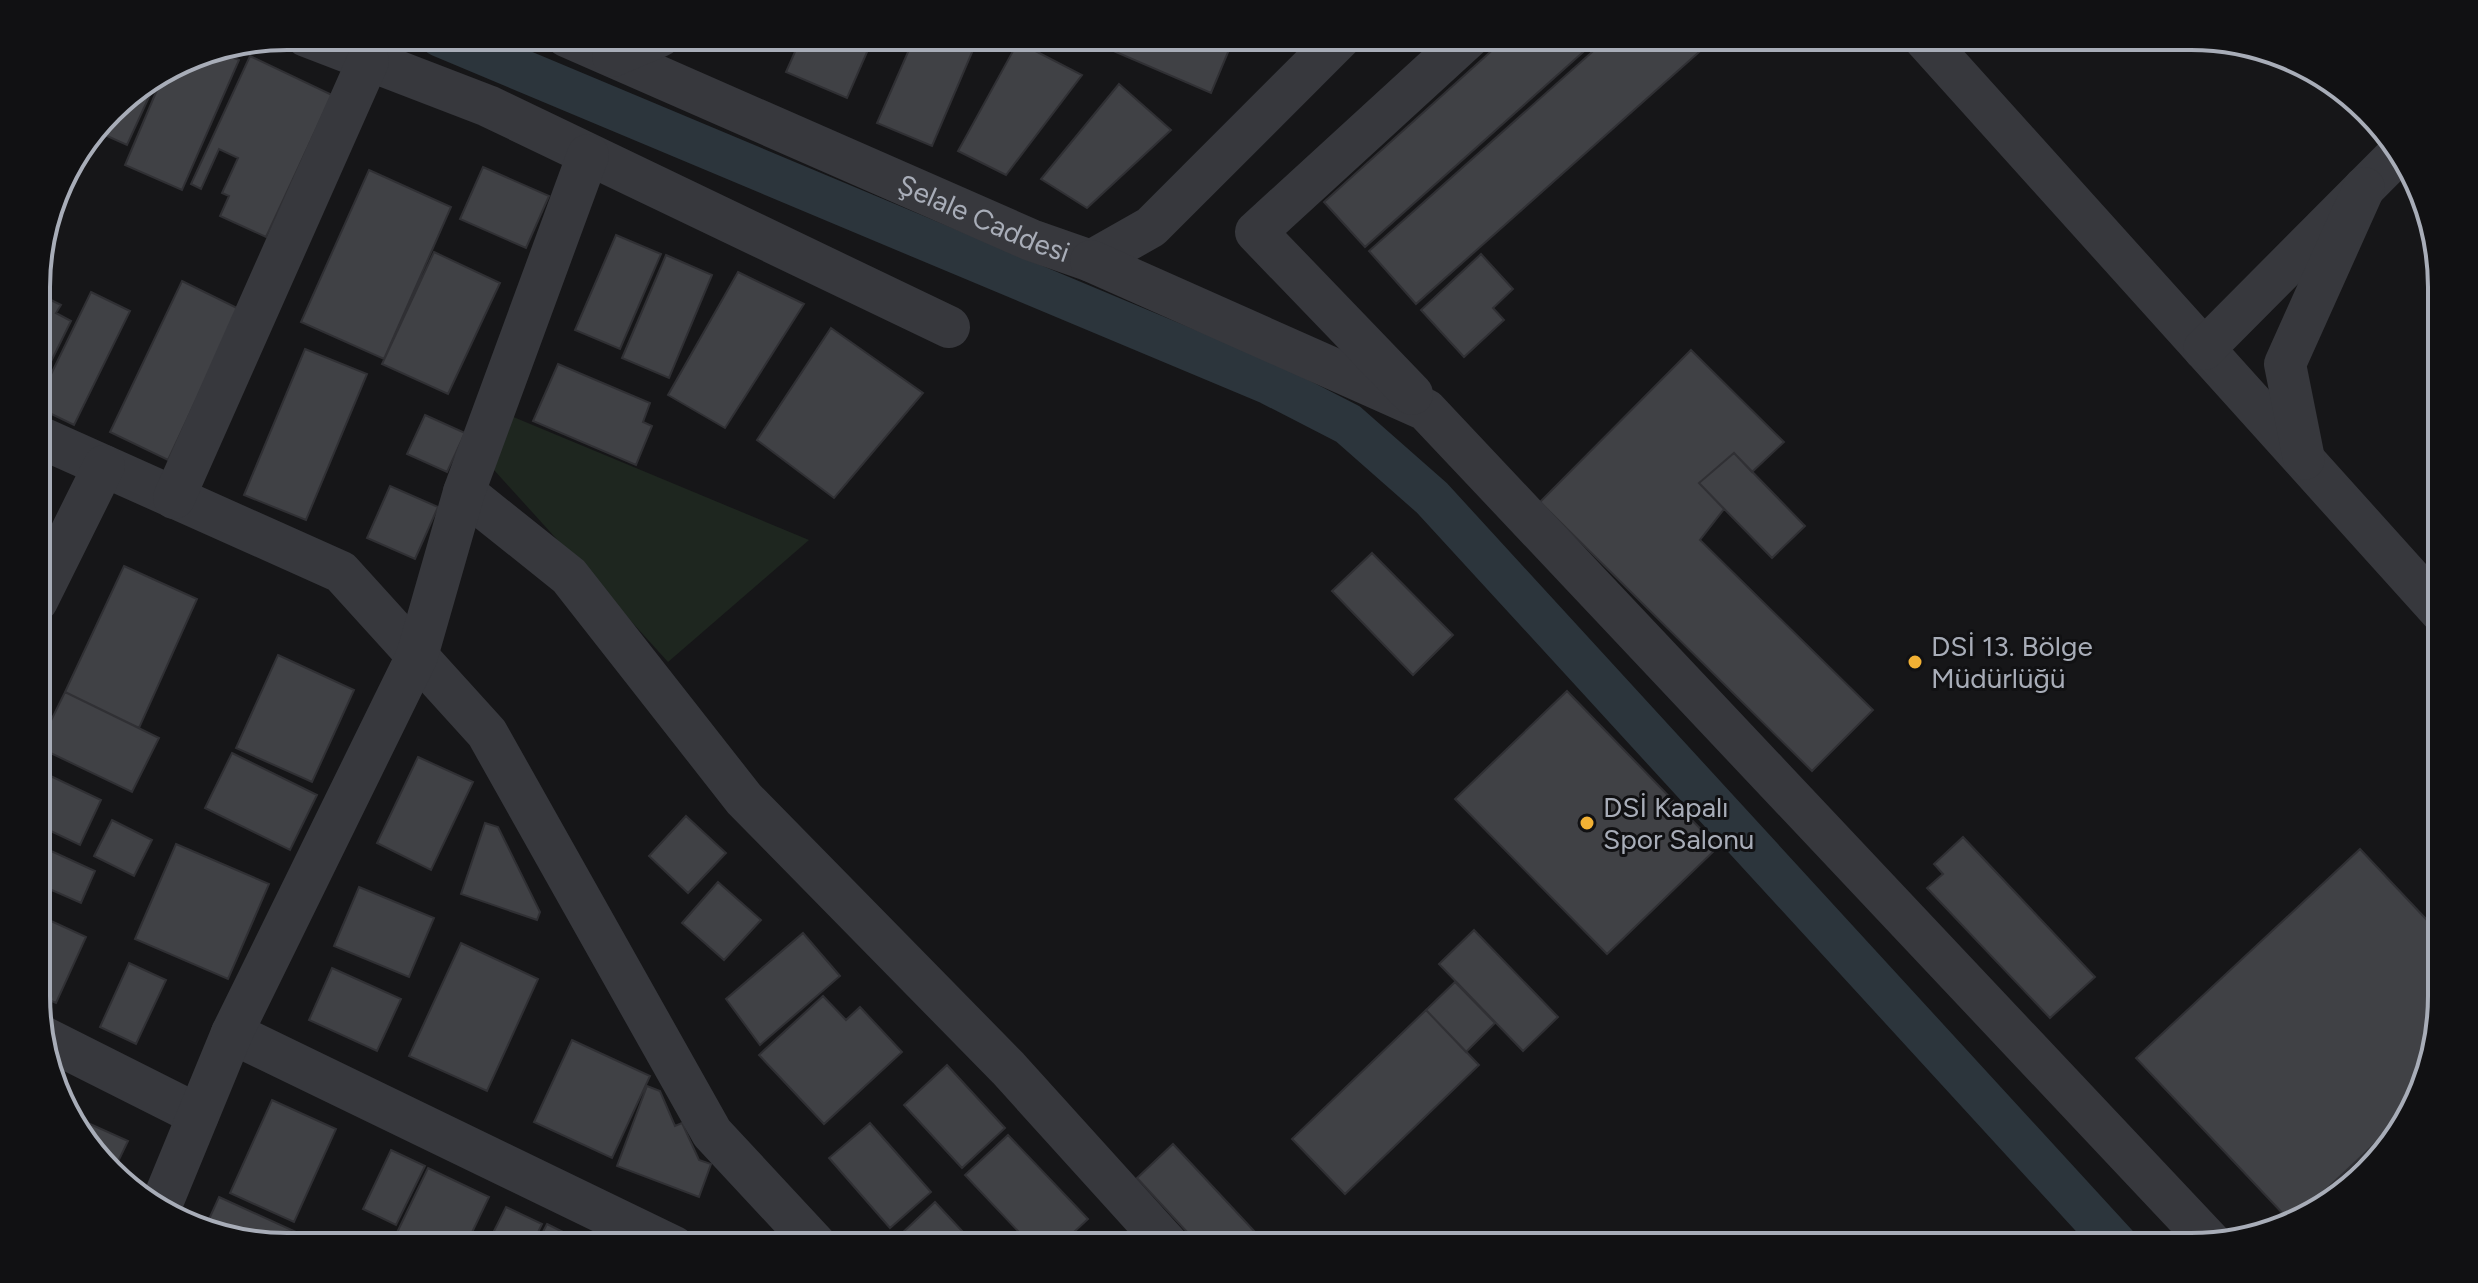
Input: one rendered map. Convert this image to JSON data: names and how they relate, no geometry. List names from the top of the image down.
{
  "streets": {
    "street": ["Şelale Caddesi"]
  },
  "places": ["DSİ 13. Bölge Müdürlüğü", "DSİ Kapalı Spor Salonu"]
}
